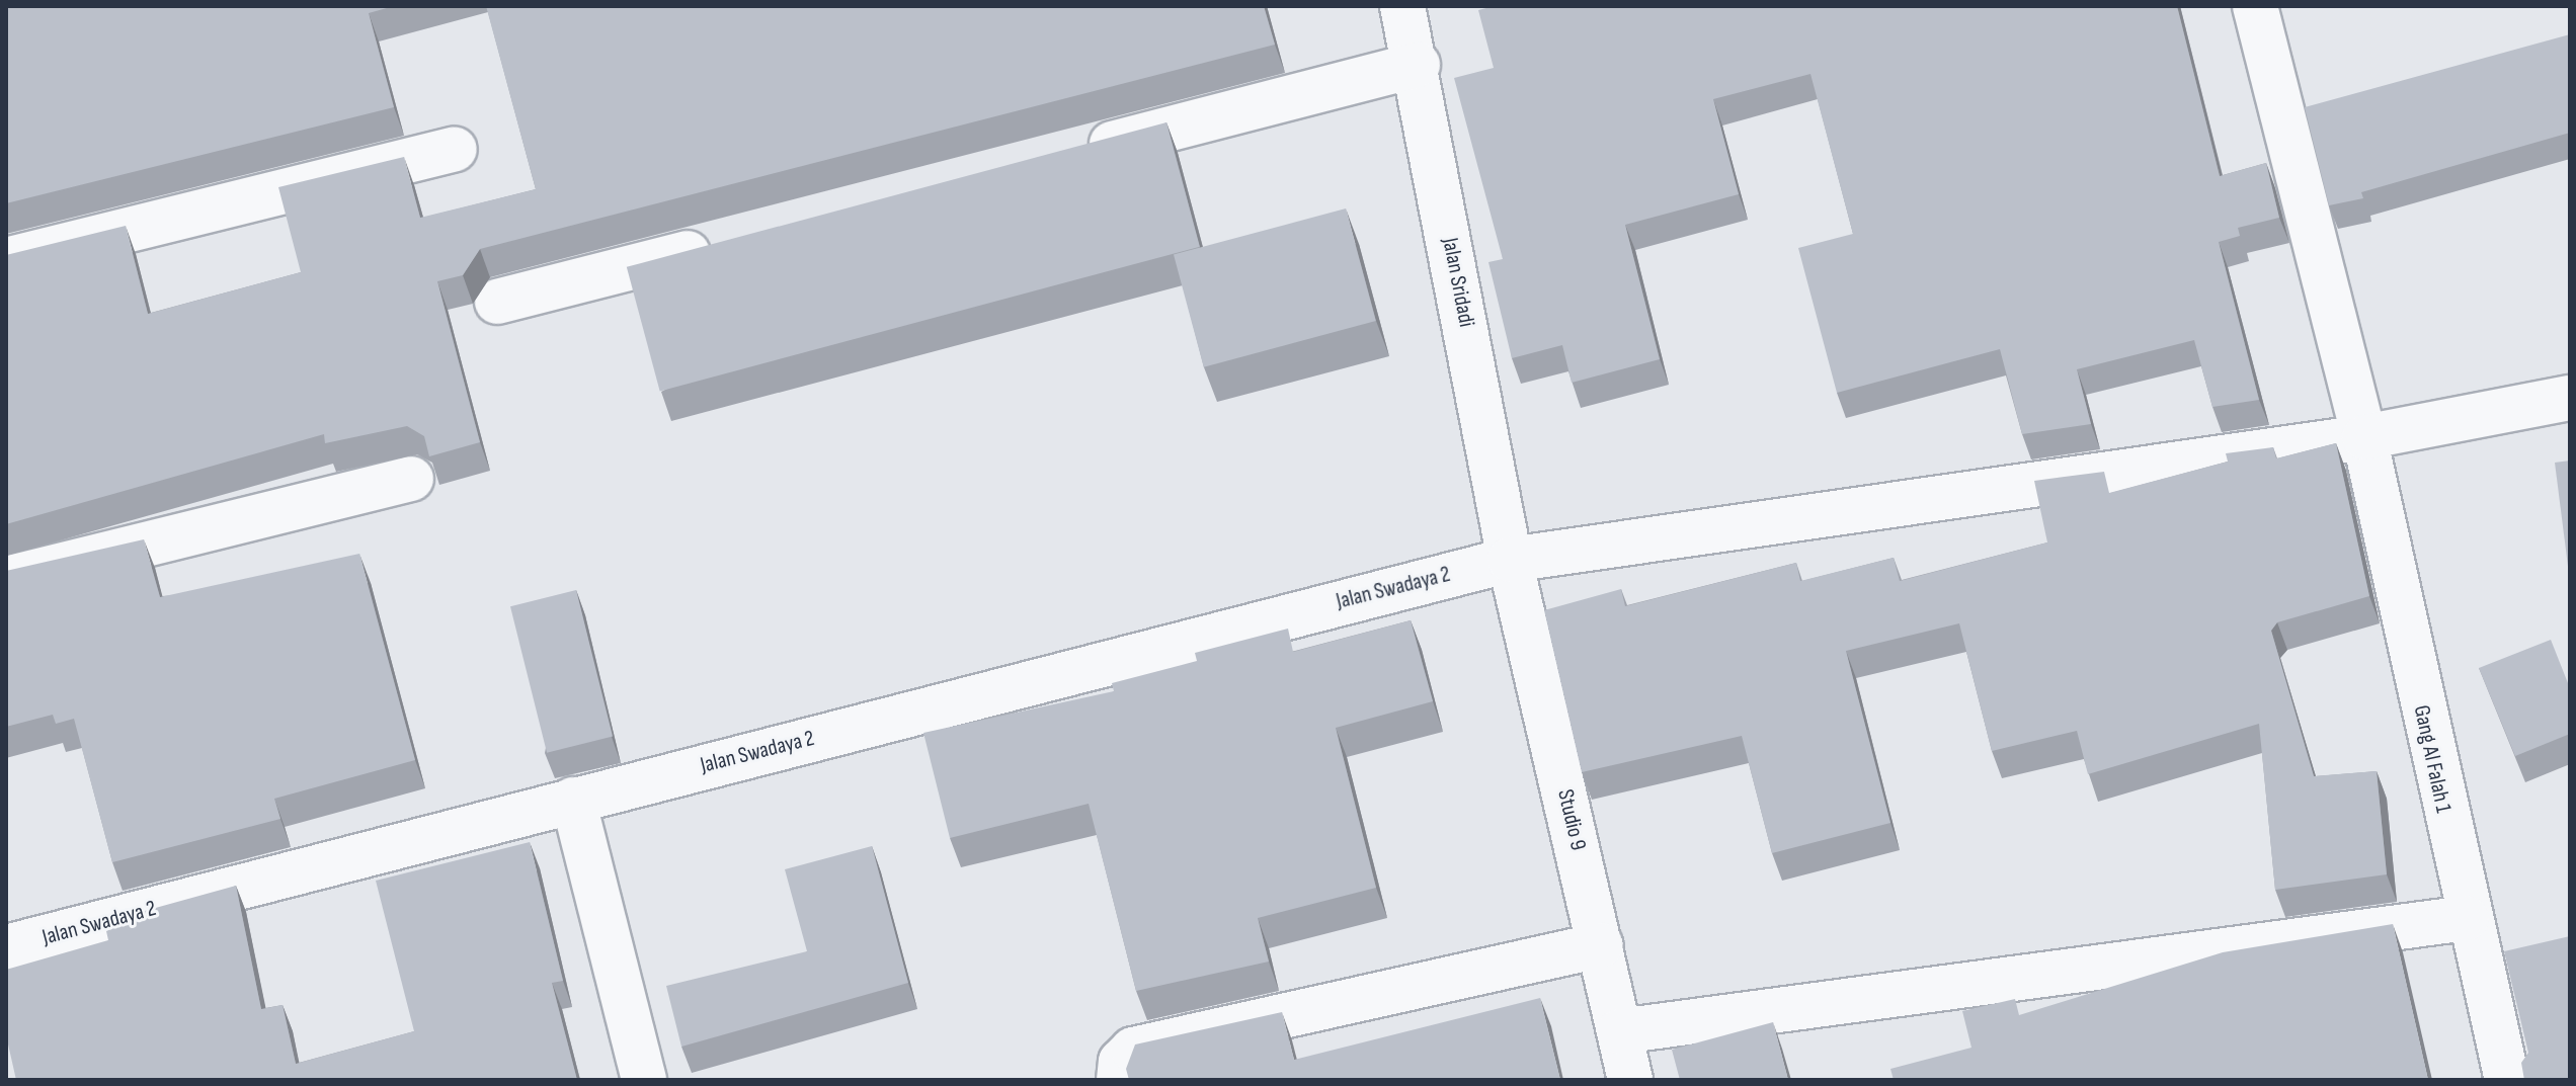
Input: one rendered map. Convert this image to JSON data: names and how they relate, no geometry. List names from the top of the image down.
{
  "streets": {
    "street": [
      "Jalan Sridadi",
      "Jalan Swadaya 2",
      "Gang Al Falah 1",
      "Studio 9"
    ]
  },
  "crossings": [
    ["Jalan Sridadi", "Jalan Swadaya 2"],
    ["Jalan Sridadi", "Studio 9"],
    ["Jalan Swadaya 2", "Gang Al Falah 1"],
    ["Jalan Swadaya 2", "Studio 9"]
  ]
}
